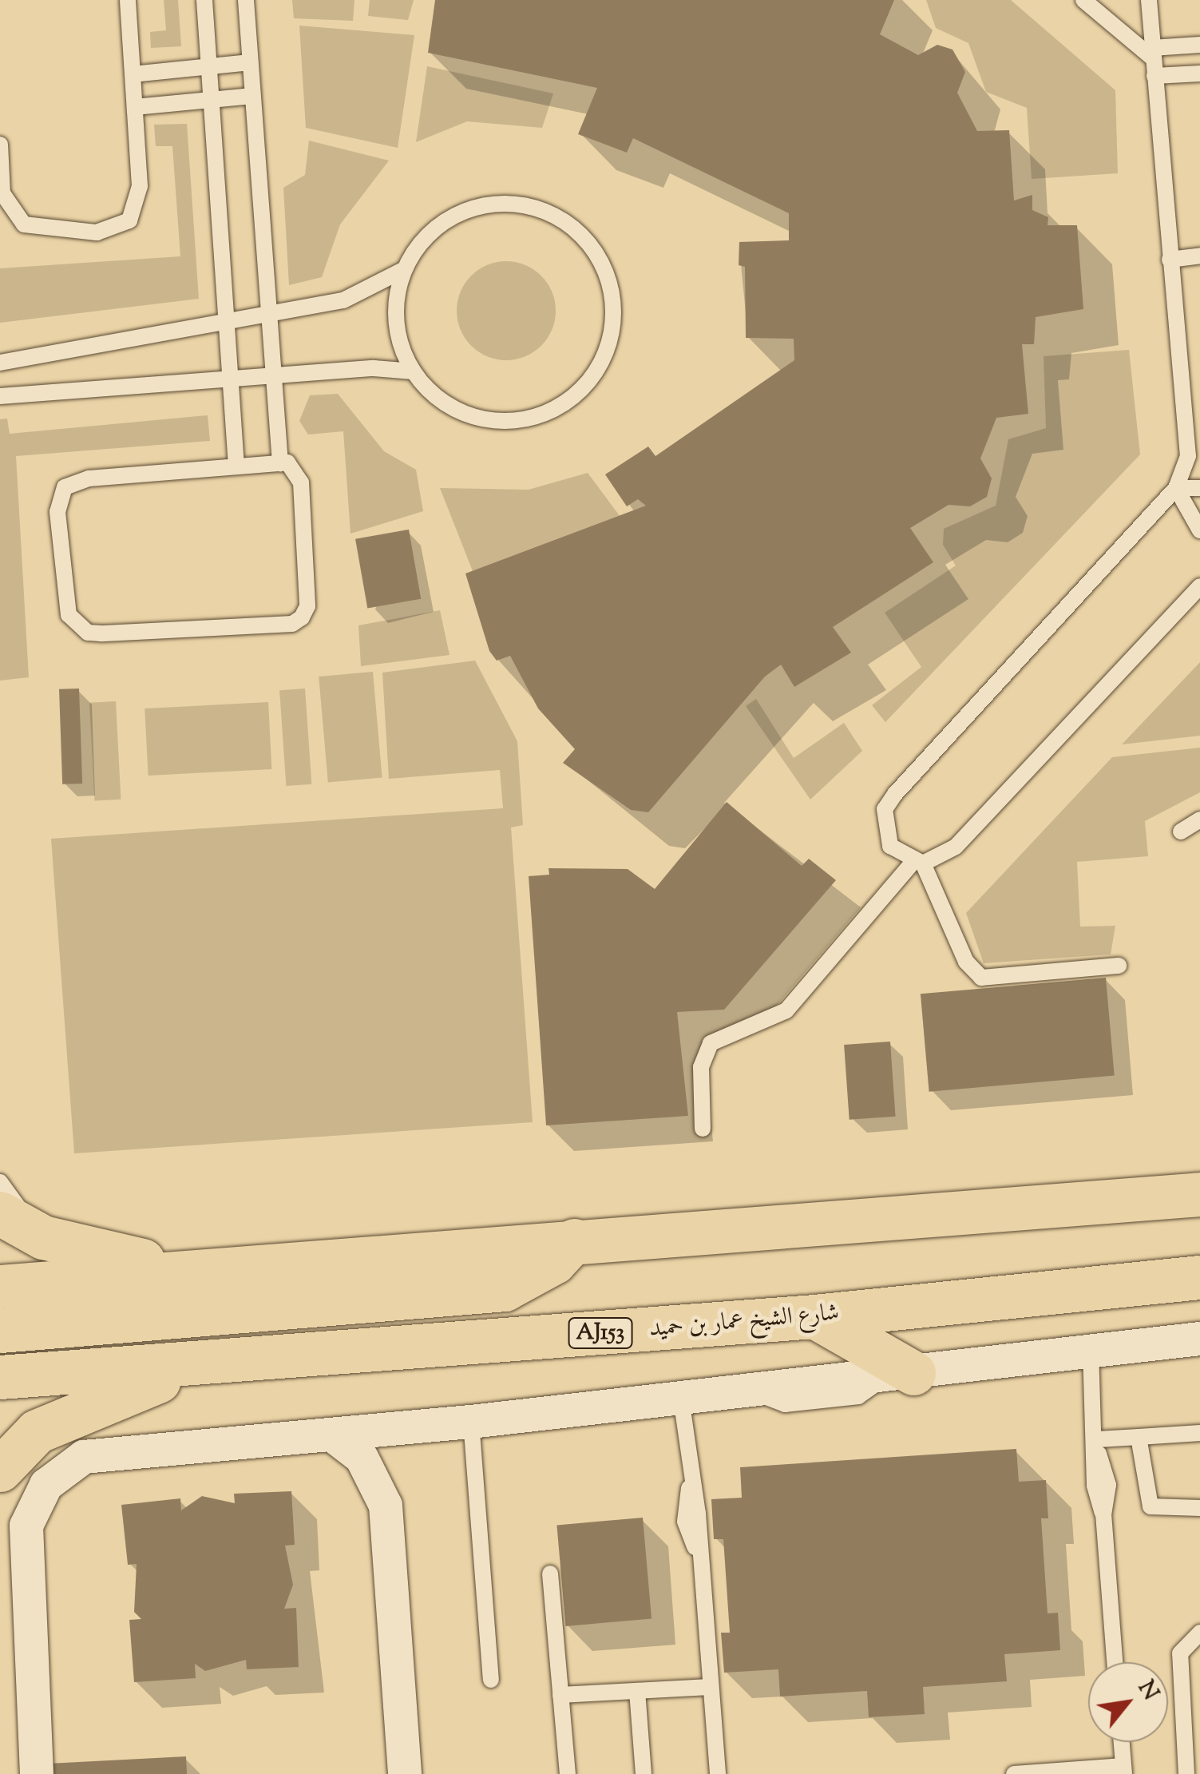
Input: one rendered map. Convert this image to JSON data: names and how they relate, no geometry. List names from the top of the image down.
{
  "streets": {
    "main road": ["شارع الشيخ عمار بن حميد", "AJ153"]
  },
  "north": "top right"
}
